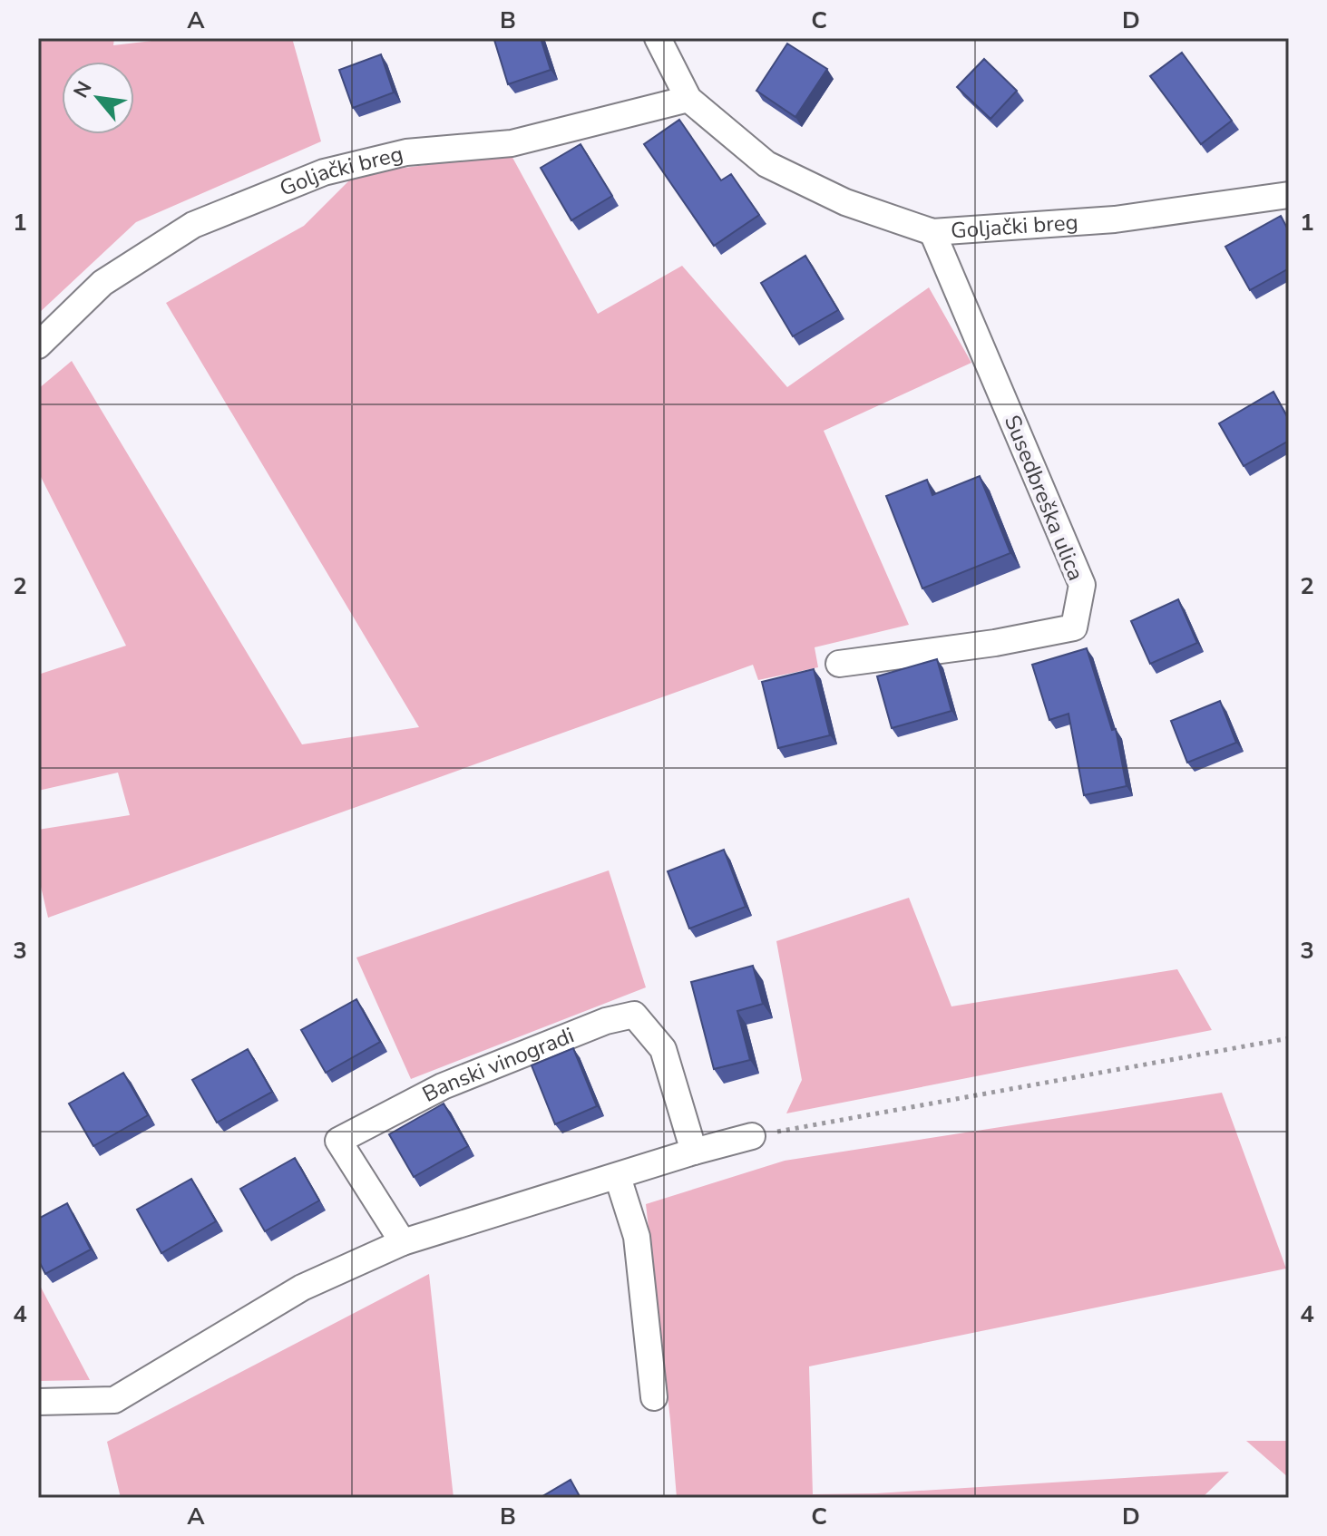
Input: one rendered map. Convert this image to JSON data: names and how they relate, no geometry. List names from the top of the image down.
{
  "streets": {
    "street": ["Goljački breg", "Susedbreška ulica", "Banski vinogradi"]
  },
  "crossings": [
    ["Goljački breg", "Susedbreška ulica"]
  ],
  "north": "top left",
  "grid": {
    "columns": [
      "A",
      "B",
      "C",
      "D"
    ],
    "rows": [
      "1",
      "2",
      "3",
      "4"
    ]
  }
}
